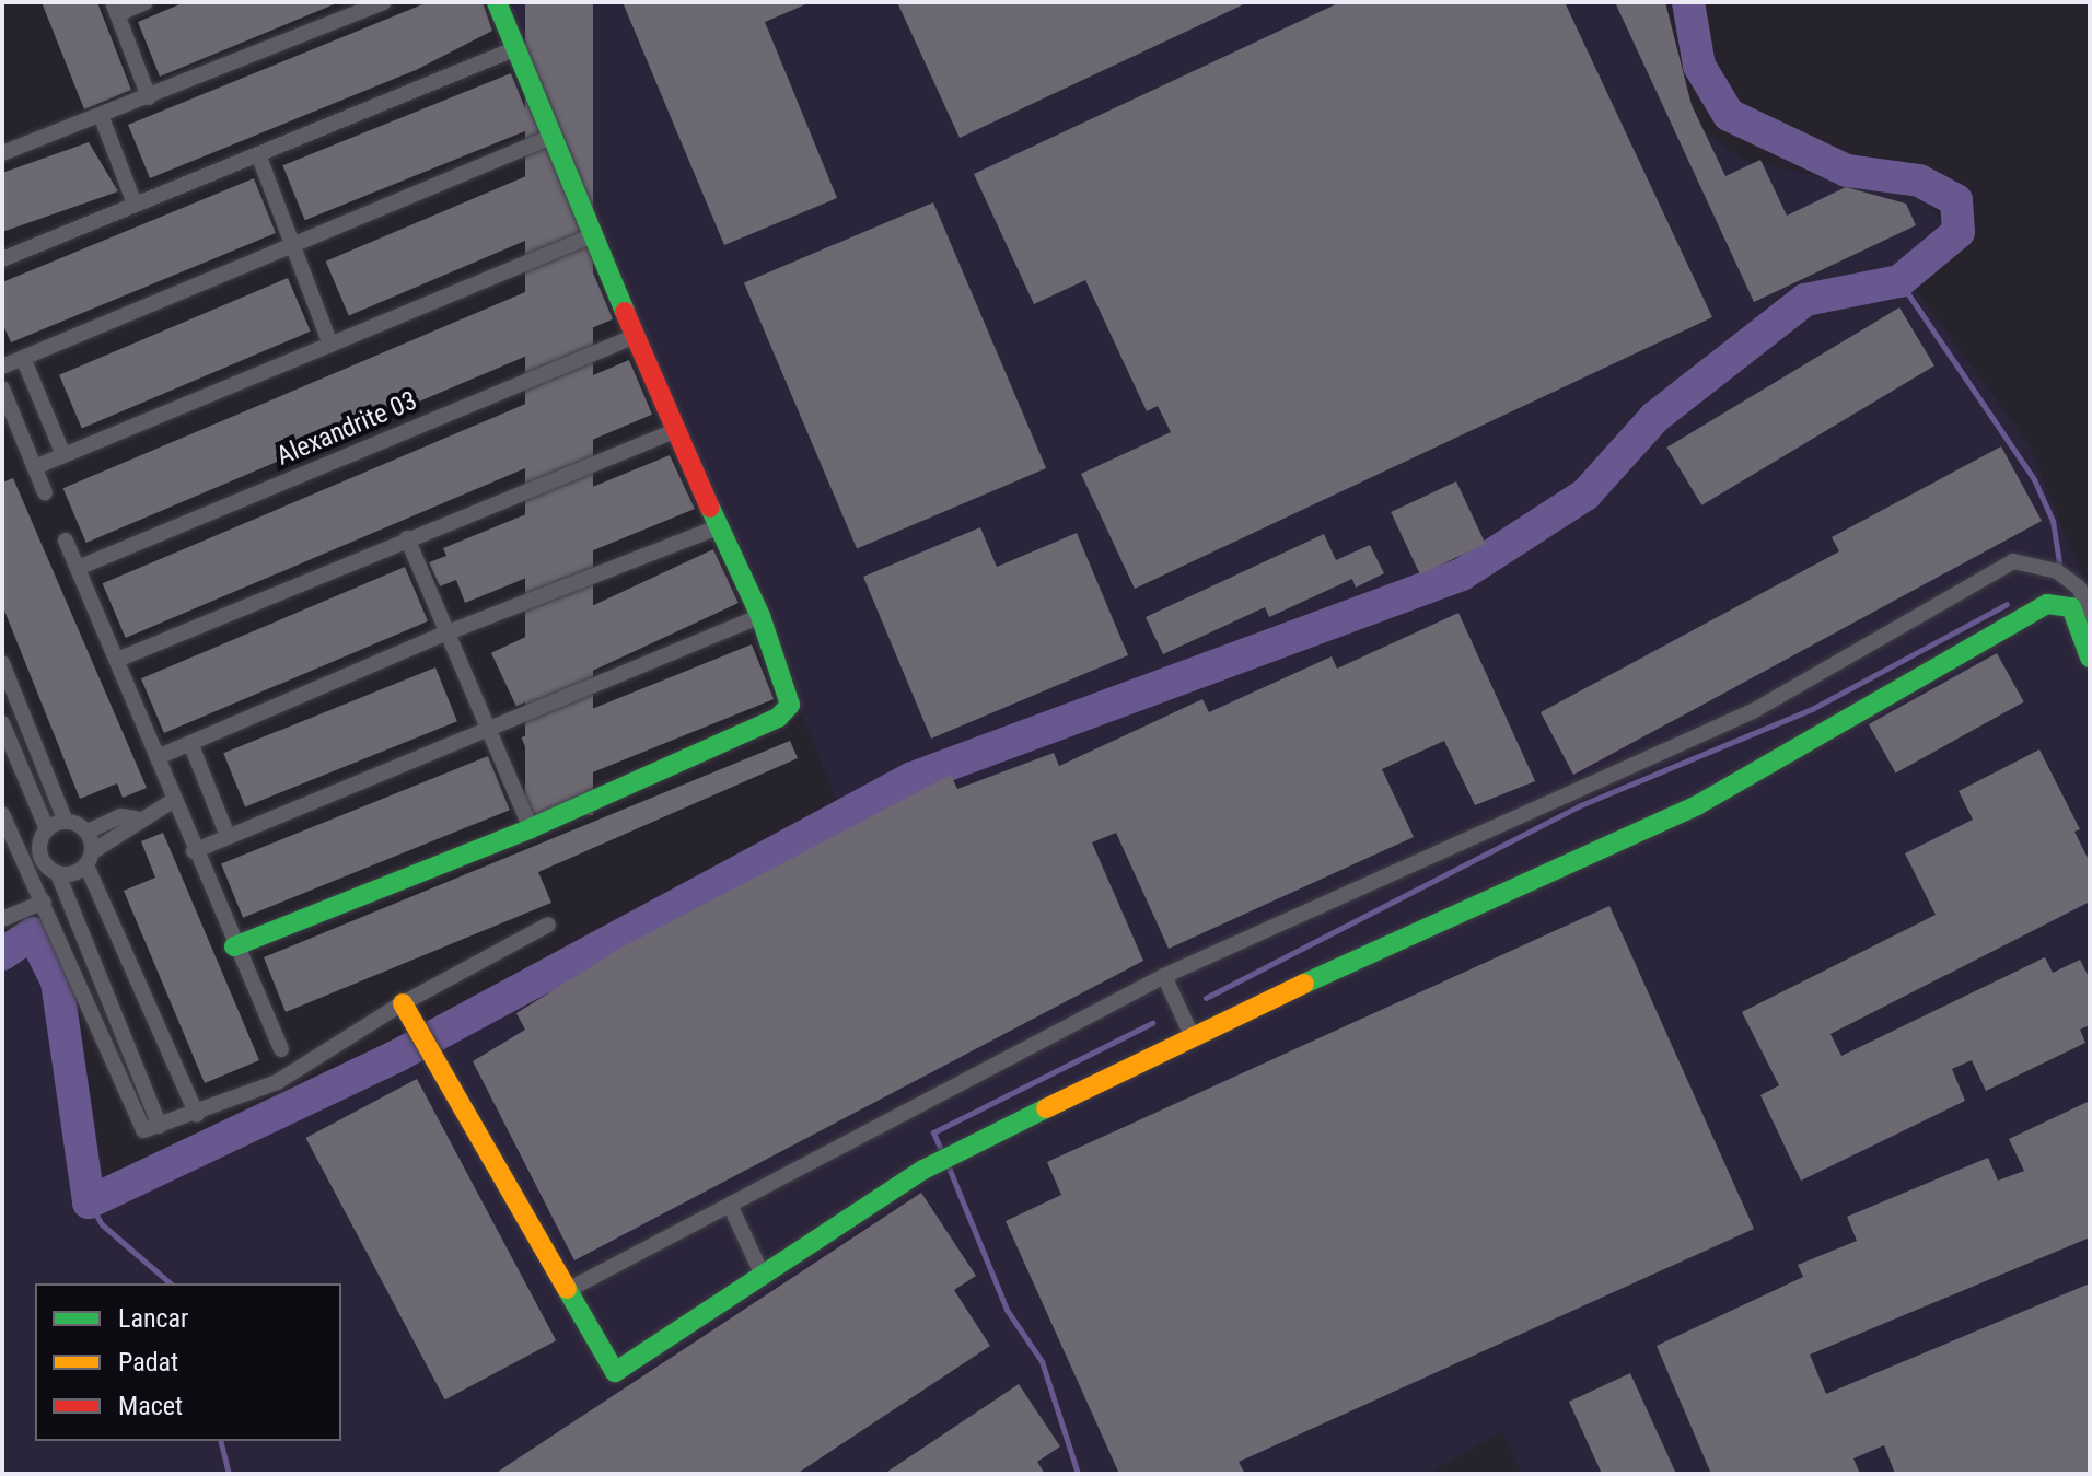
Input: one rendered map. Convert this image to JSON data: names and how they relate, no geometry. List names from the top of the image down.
{
  "streets": {
    "street": ["Alexandrite 03"]
  },
  "legend": ["Lancar", "Padat", "Macet"]
}
